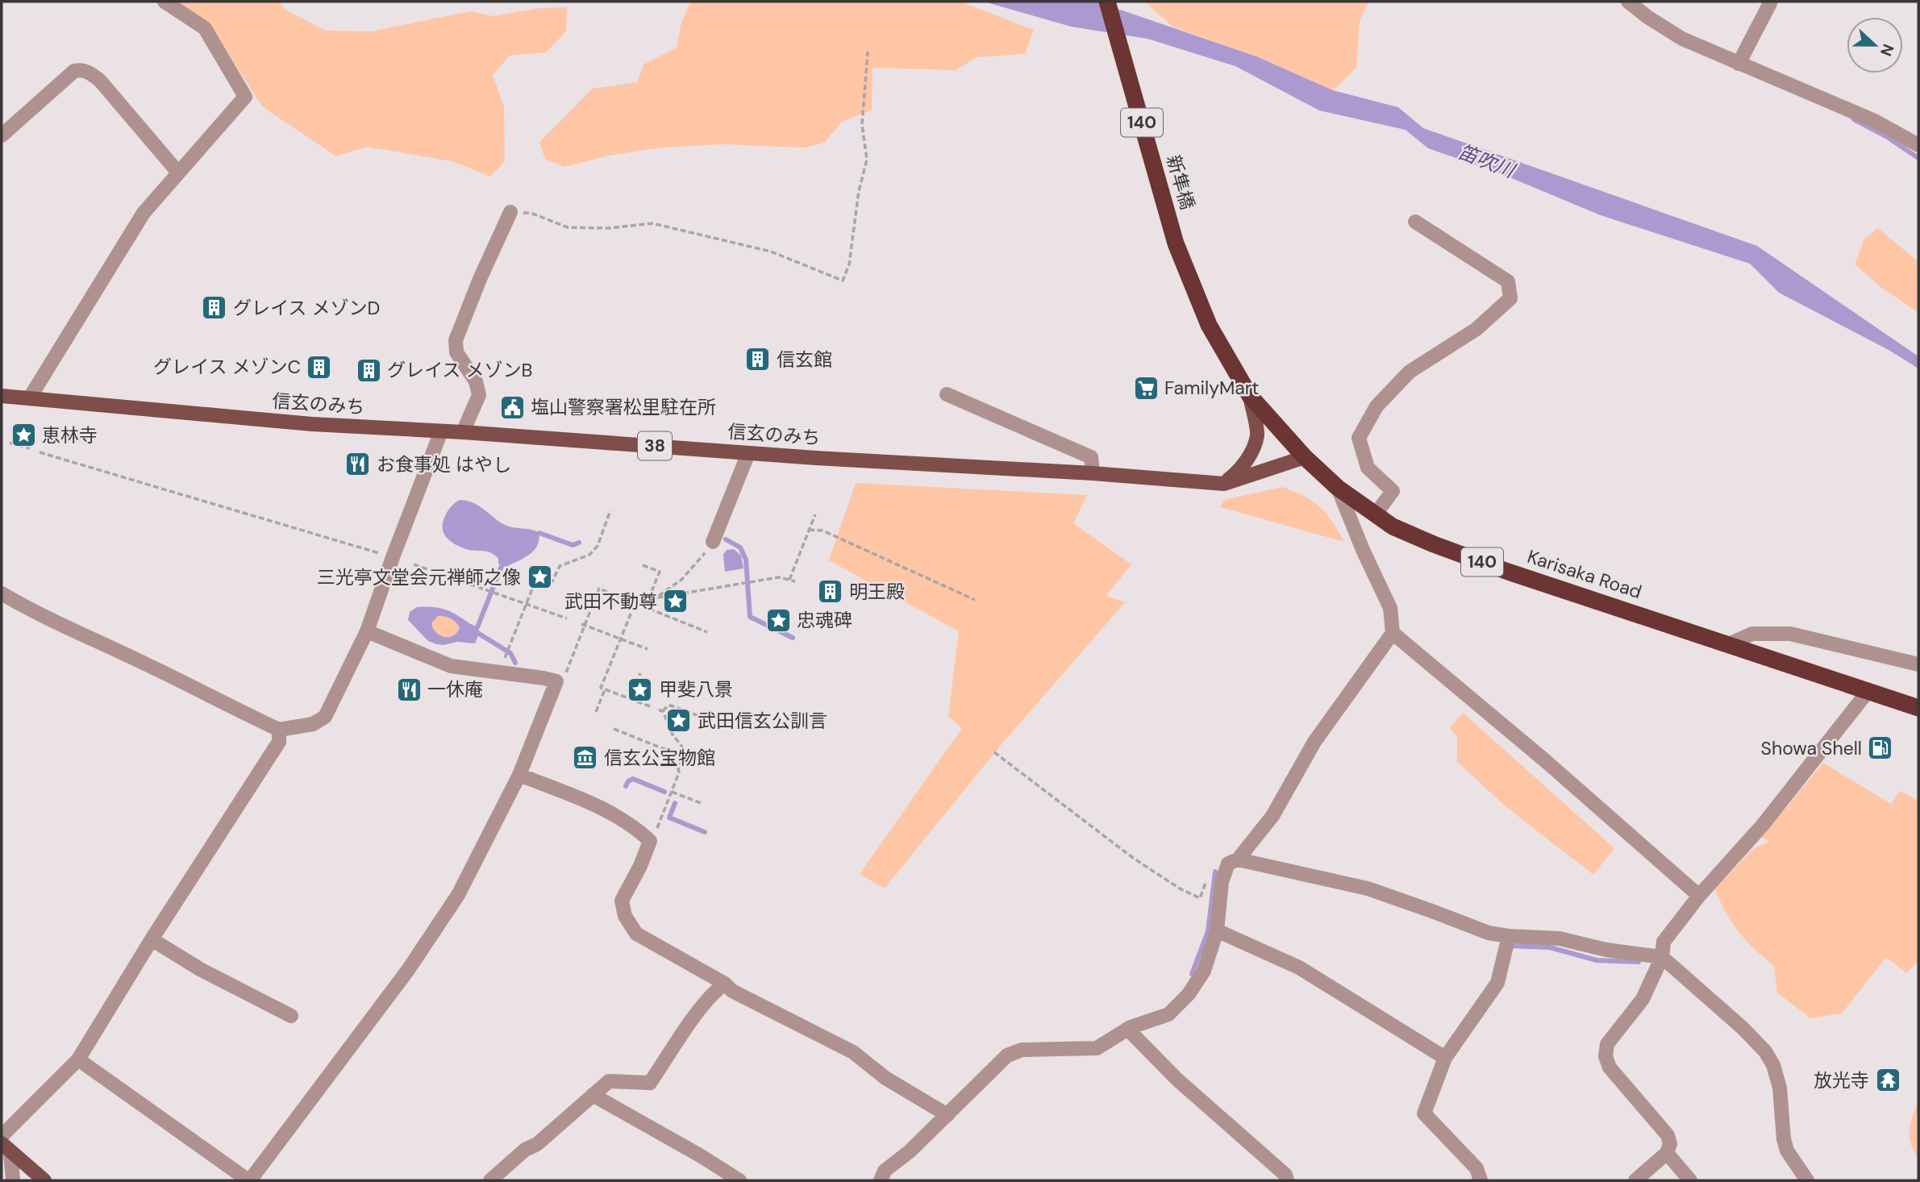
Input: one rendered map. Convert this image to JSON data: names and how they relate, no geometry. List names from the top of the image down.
{
  "streets": {
    "highway": ["140", "新隼橋", "Karisaka Road"],
    "main road": ["信玄のみち", "38"]
  },
  "crossings": [
    ["新隼橋", "Karisaka Road"],
    ["信玄のみち", "Karisaka Road"]
  ],
  "water": ["笛吹川"],
  "places": {
    "building": [
      "グレイス メゾンD",
      "信玄館",
      "グレイス メゾンC",
      "グレイス メゾンB",
      "明王殿"
    ],
    "supermarket": ["FamilyMart"],
    "public building": ["塩山警察署松里駐在所"],
    "place": [
      "恵林寺",
      "三光亭文堂会元禅師之像",
      "武田不動尊",
      "忠魂碑",
      "甲斐八景",
      "武田信玄公訓言"
    ],
    "restaurant": ["お食事処 はやし", "一休庵"],
    "fuel station": ["Showa Shell"],
    "museum": ["信玄公宝物館"],
    "temple": ["放光寺"]
  },
  "north": "right"
}
